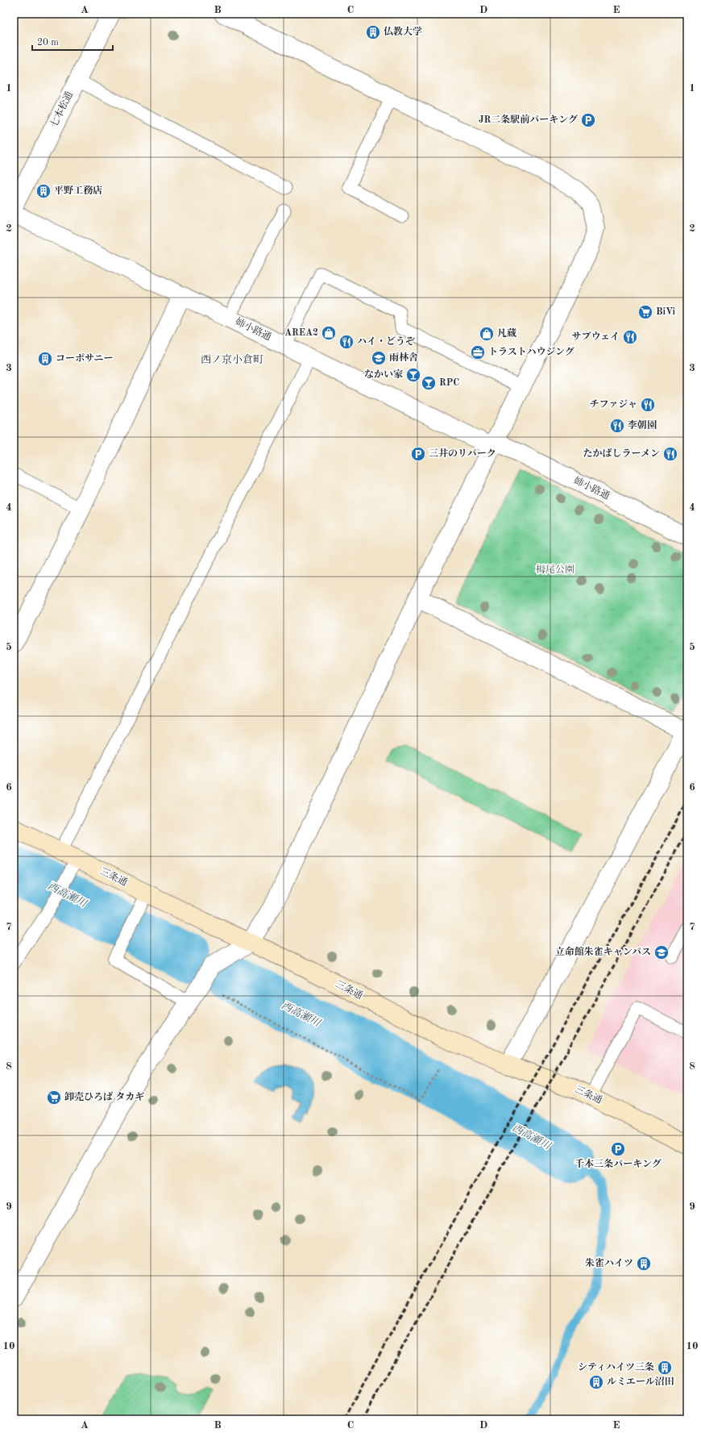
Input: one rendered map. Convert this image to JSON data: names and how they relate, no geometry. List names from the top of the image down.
{
  "streets": {
    "main road": ["三条通"],
    "street": ["七本松通", "姉小路通"]
  },
  "districts": ["西ノ京小倉町"],
  "water": ["西高瀬川"],
  "parks": ["栂尾公園"],
  "places": {
    "building": [
      "仏教大学",
      "平野工務店",
      "コーポサニー",
      "朱雀ハイツ",
      "シティハイツ三条",
      "ルミエール沼田"
    ],
    "parking": ["JR二条駅前パーキング", "三井のリパーク", "千本三条パーキング"],
    "supermarket": ["BiVi", "卸売ひろば タカギ"],
    "shop": ["AREA2", "凡蔵"],
    "restaurant": [
      "サブウェイ",
      "ハイ・どうぞ",
      "チファジャ",
      "李朝園",
      "たかばしラーメン"
    ],
    "office": ["トラストハウジング"],
    "school or university": ["雨林舎", "立命館朱雀キャンパス"],
    "bar": ["なかい家", "RPC"]
  },
  "scale_bar": "20 m",
  "grid": {
    "columns": [
      "A",
      "B",
      "C",
      "D",
      "E"
    ],
    "rows": [
      "1",
      "2",
      "3",
      "4",
      "5",
      "6",
      "7",
      "8",
      "9",
      "10"
    ]
  }
}
